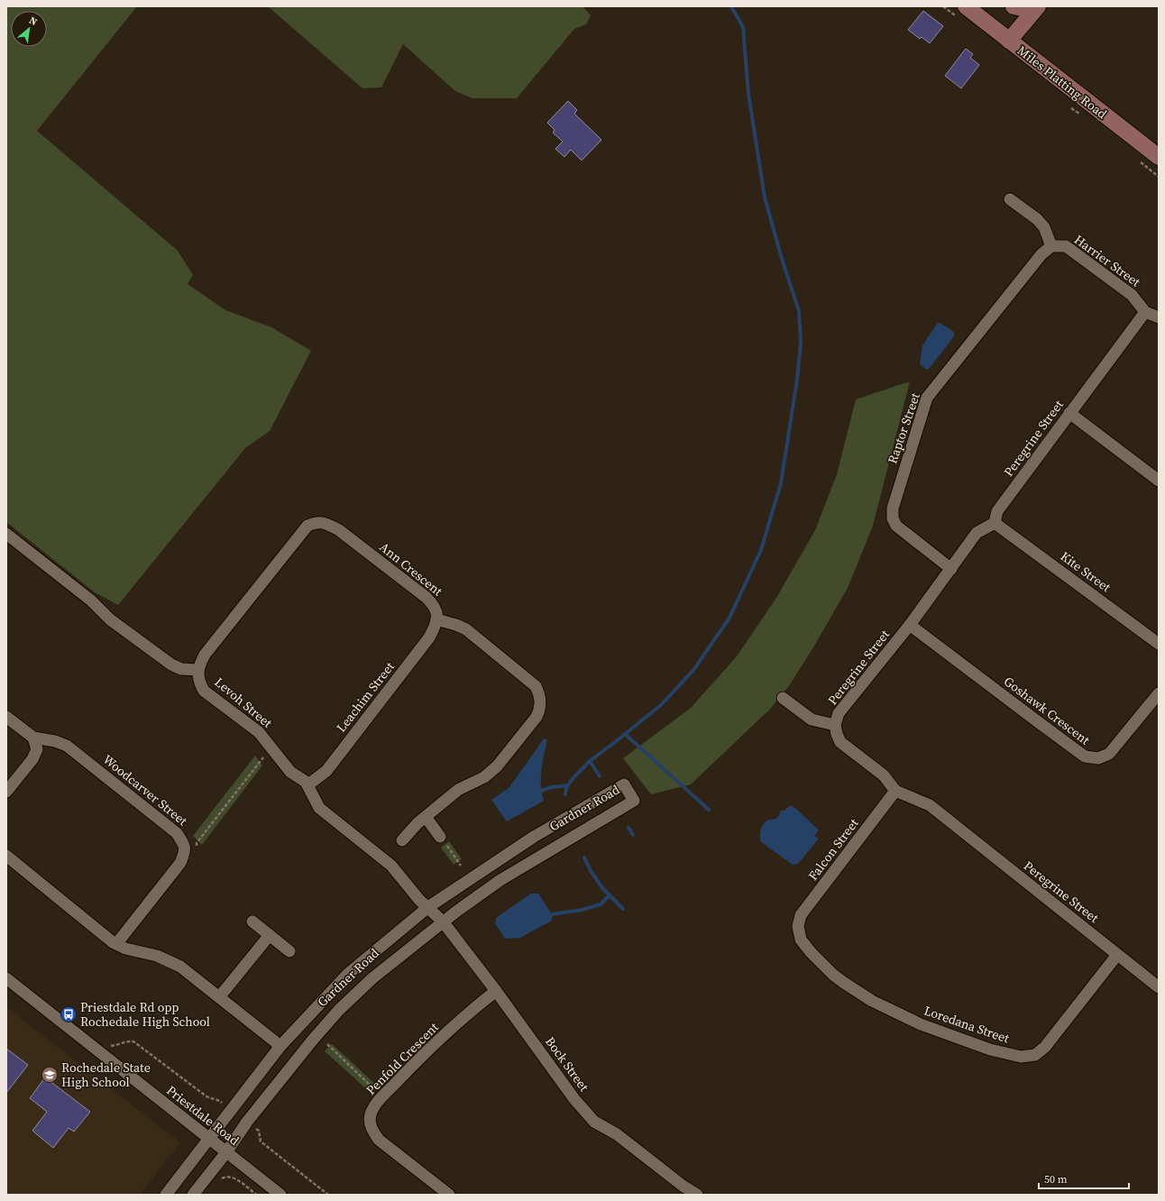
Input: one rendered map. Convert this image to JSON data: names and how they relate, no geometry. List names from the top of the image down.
{
  "streets": {
    "main road": ["Miles Platting Road"],
    "street": [
      "Harrier Street",
      "Raptor Street",
      "Peregrine Street",
      "Ann Crescent",
      "Kite Street",
      "Leachim Street",
      "Levoh Street",
      "Goshawk Crescent",
      "Woodcarver Street",
      "Gardner Road",
      "Falcon Street",
      "Loredana Street",
      "Penfold Crescent",
      "Bock Street",
      "Priestdale Road"
    ]
  },
  "crossings": [
    ["Harrier Street", "Raptor Street"],
    ["Harrier Street", "Peregrine Street"],
    ["Raptor Street", "Peregrine Street"],
    ["Peregrine Street", "Kite Street"],
    ["Peregrine Street", "Goshawk Crescent"],
    ["Peregrine Street", "Falcon Street"],
    ["Peregrine Street", "Loredana Street"],
    ["Ann Crescent", "Leachim Street"],
    ["Ann Crescent", "Levoh Street"],
    ["Leachim Street", "Levoh Street"],
    ["Levoh Street", "Gardner Road"],
    ["Levoh Street", "Bock Street"],
    ["Gardner Road", "Bock Street"],
    ["Gardner Road", "Priestdale Road"],
    ["Falcon Street", "Loredana Street"],
    ["Penfold Crescent", "Bock Street"]
  ],
  "places": {
    "bus stop": ["Priestdale Rd opp Rochedale High School"],
    "school or university": ["Rochedale State High School"]
  },
  "scale_bar": "50 m",
  "north": "top right"
}
